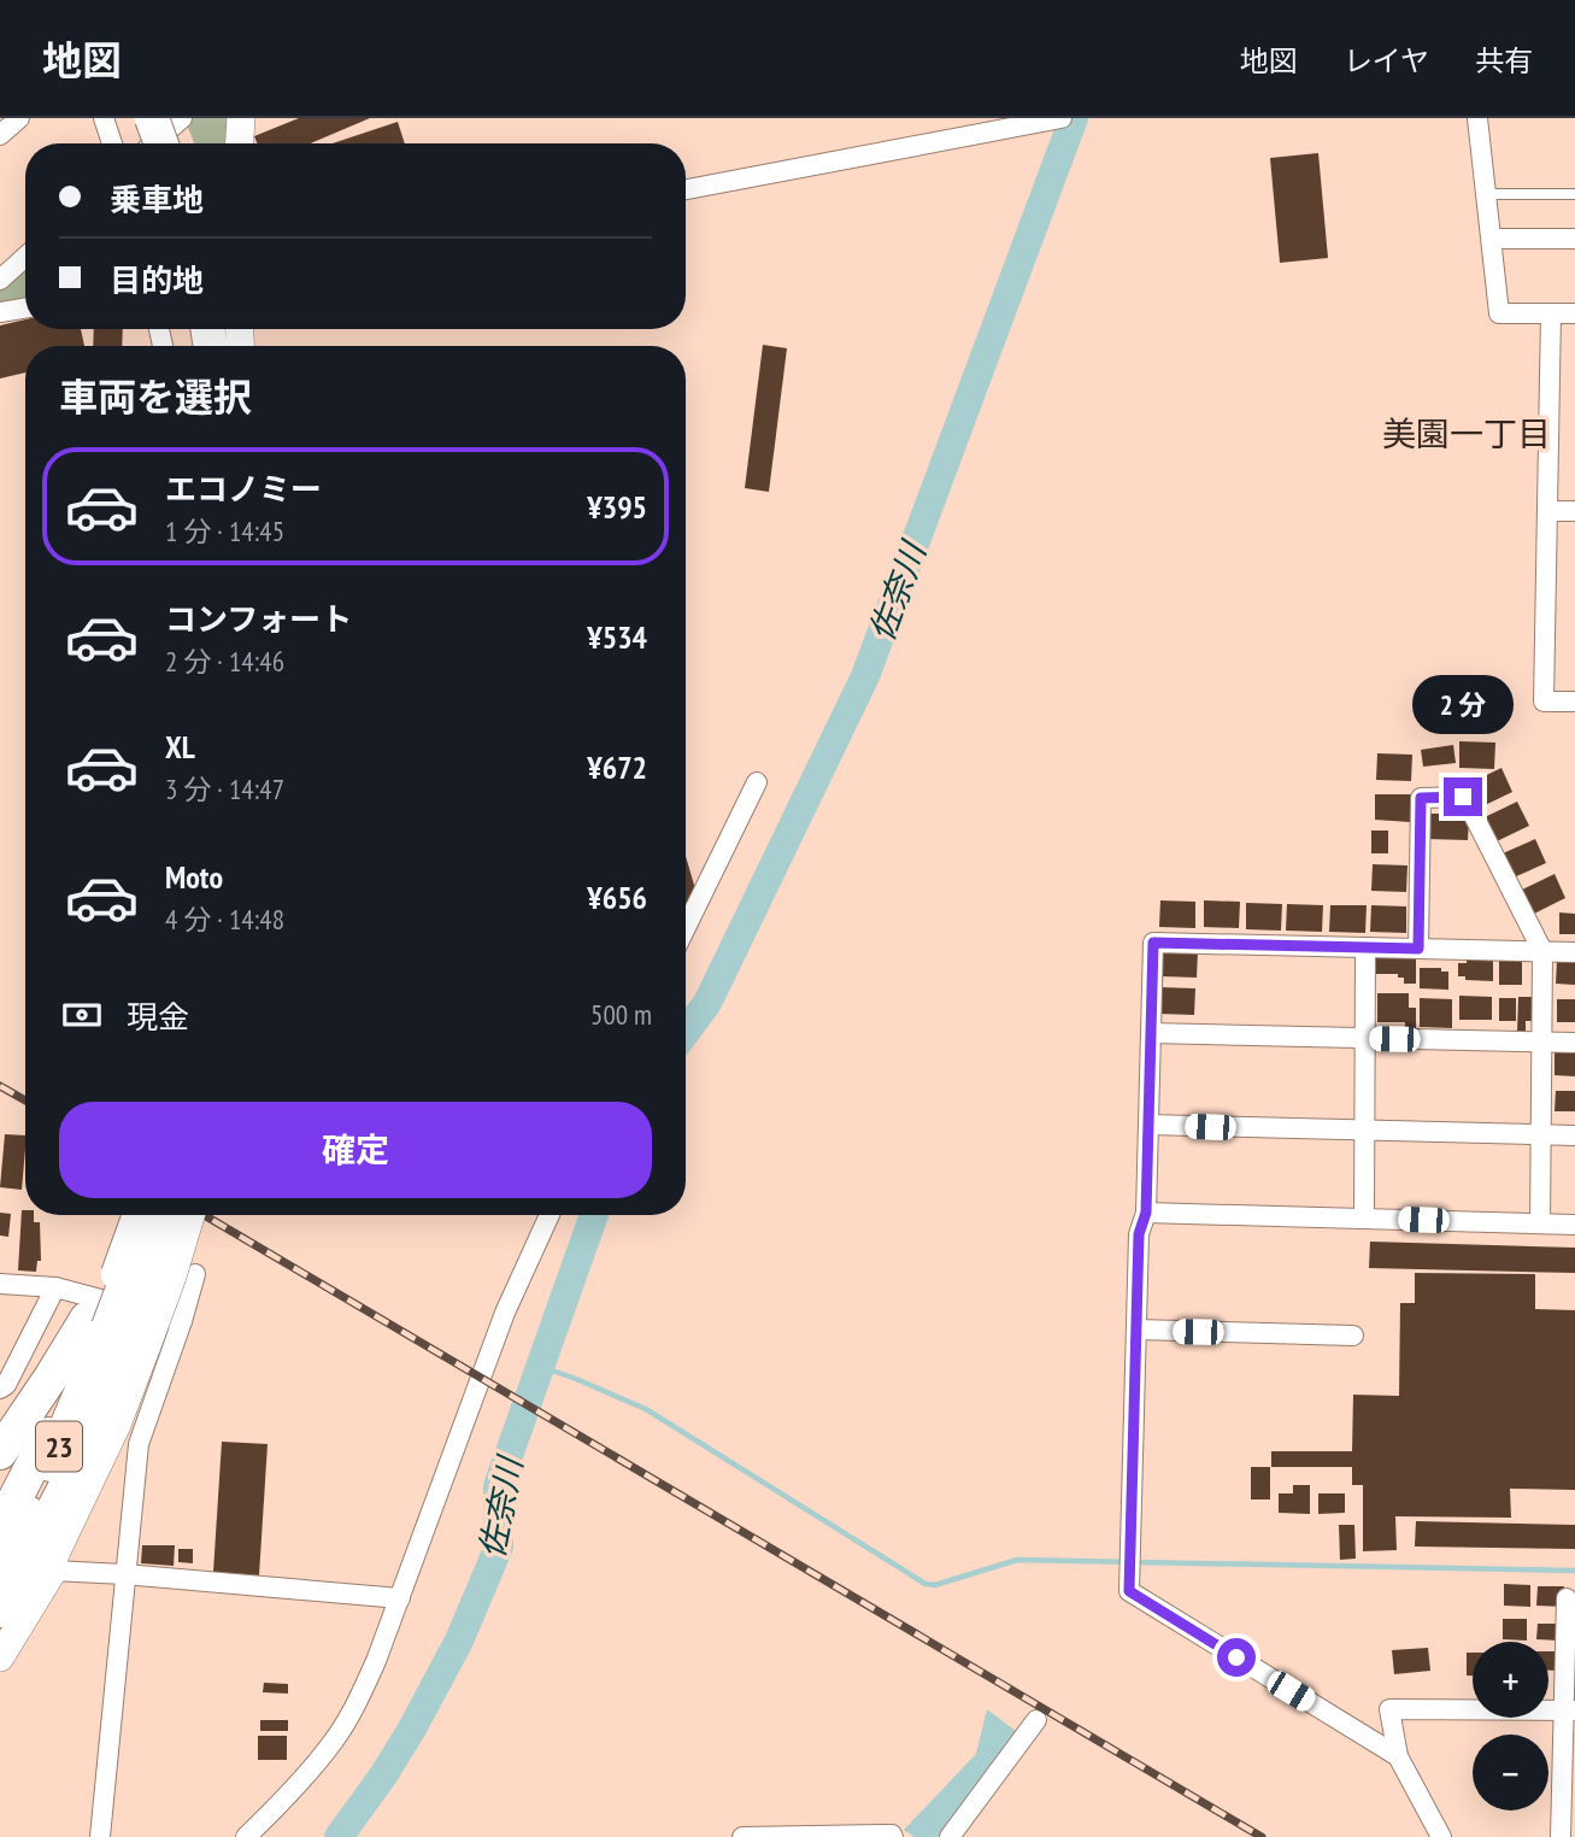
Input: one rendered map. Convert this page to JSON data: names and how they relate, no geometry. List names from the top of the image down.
{
  "streets": {
    "highway": ["23"]
  },
  "districts": ["美園一丁目"],
  "water": ["佐奈川"],
  "page": {
    "header": "地図",
    "nav": ["地図", "レイヤ", "共有"],
    "banner": ["乗車地", "目的地"],
    "heading": "車両を選択",
    "list": [
      {
        "name": "エコノミー",
        "note": "1 分 · 14:45",
        "value": "¥395"
      },
      {
        "name": "コンフォート",
        "note": "2 分 · 14:46",
        "value": "¥534"
      },
      {
        "name": "XL",
        "note": "3 分 · 14:47",
        "value": "¥672"
      },
      {
        "name": "Moto",
        "note": "4 分 · 14:48",
        "value": "¥656"
      }
    ],
    "bubble": "2 分",
    "pay": ["現金", "500 m"],
    "buttons": "確定",
    "map_buttons": ["+", "−"]
  }
}
